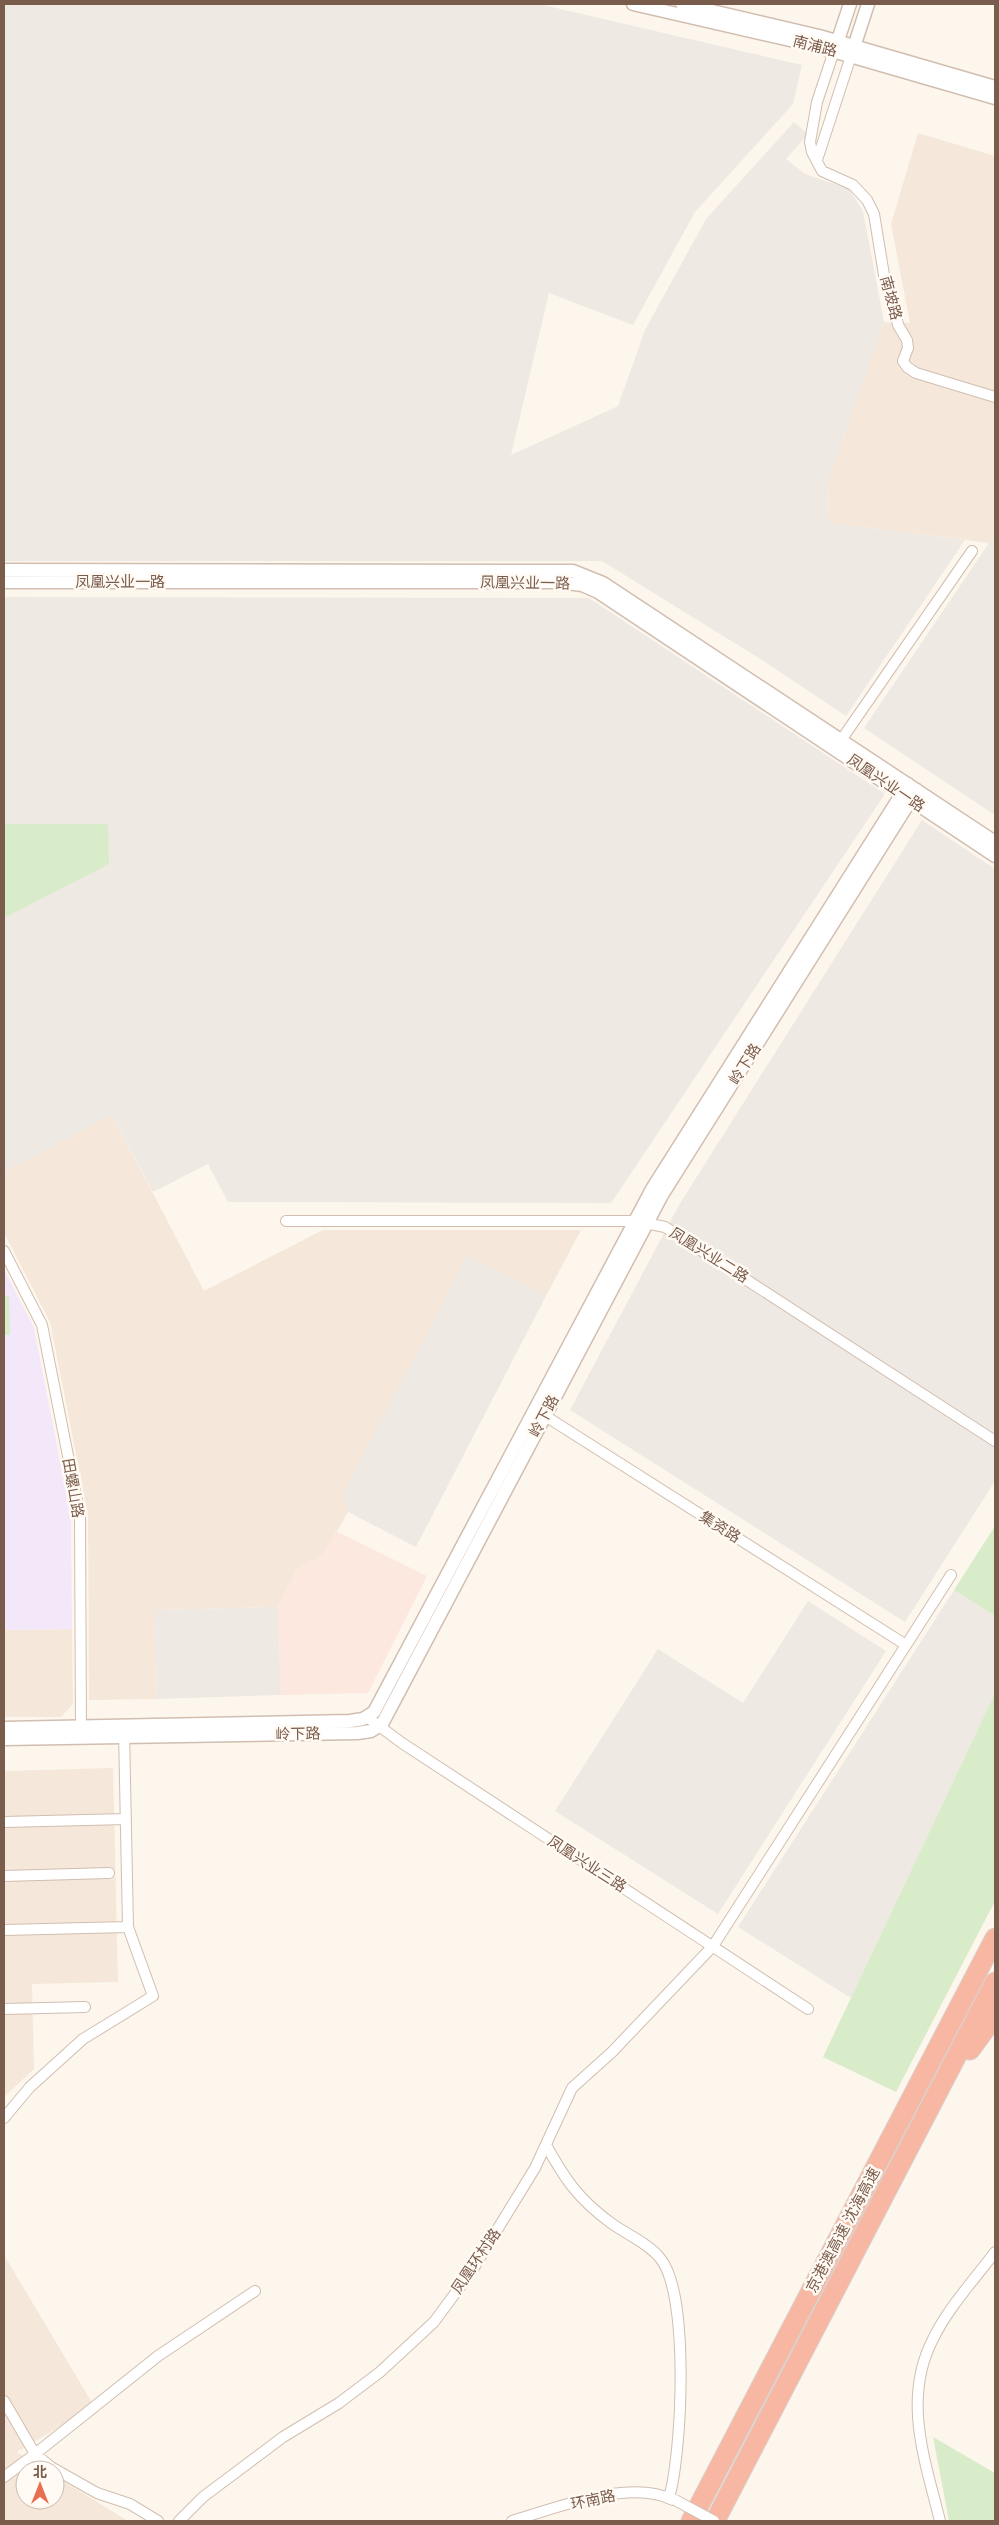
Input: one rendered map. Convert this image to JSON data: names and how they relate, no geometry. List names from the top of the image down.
{
  "streets": {
    "highway": ["京港澳高速 沈海高速"],
    "street": [
      "南浦路",
      "南坡路",
      "凤凰兴业一路",
      "岭下路",
      "凤凰兴业二路",
      "田螺山路",
      "集资路",
      "凤凰兴业三路",
      "凤凰环村路",
      "环南路"
    ]
  },
  "crossings": [
    ["凤凰兴业一路", "岭下路"],
    ["岭下路", "凤凰兴业二路"],
    ["岭下路", "田螺山路"],
    ["岭下路", "集资路"],
    ["岭下路", "凤凰兴业三路"],
    ["集资路", "凤凰环村路"],
    ["凤凰兴业三路", "凤凰环村路"],
    ["京港澳高速 沈海高速", "环南路"]
  ],
  "north": "top"
}
